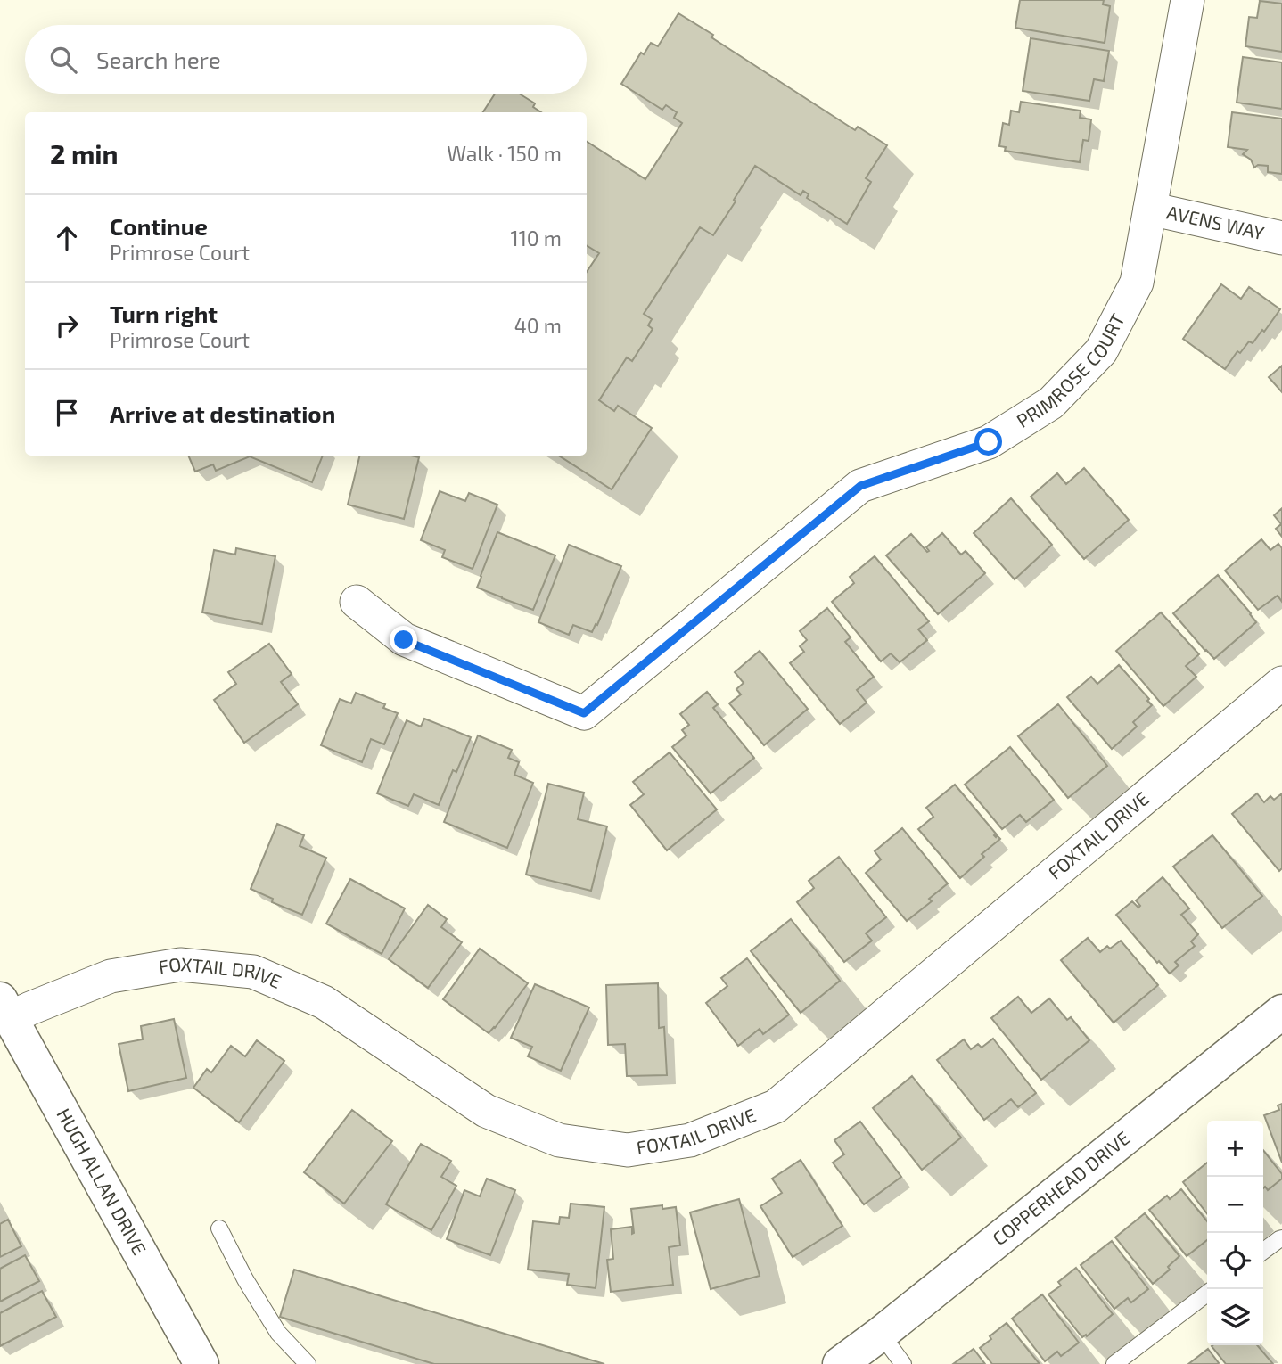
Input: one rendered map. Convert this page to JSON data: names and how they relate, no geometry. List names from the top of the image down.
{
  "streets": {
    "street": [
      "AVENS WAY",
      "PRIMROSE COURT",
      "FOXTAIL DRIVE",
      "HUGH ALLAN DRIVE",
      "COPPERHEAD DRIVE"
    ]
  },
  "crossings": [
    ["AVENS WAY", "PRIMROSE COURT"],
    ["FOXTAIL DRIVE", "HUGH ALLAN DRIVE"]
  ],
  "page": {
    "search": "Search here",
    "heading": ["2 min", "Walk · 150 m"],
    "list": [
      ["Continue", "Primrose Court", "110 m"],
      ["Turn right", "Primrose Court", "40 m"],
      "Arrive at destination"
    ],
    "map_buttons": ["+", "−"]
  }
}
